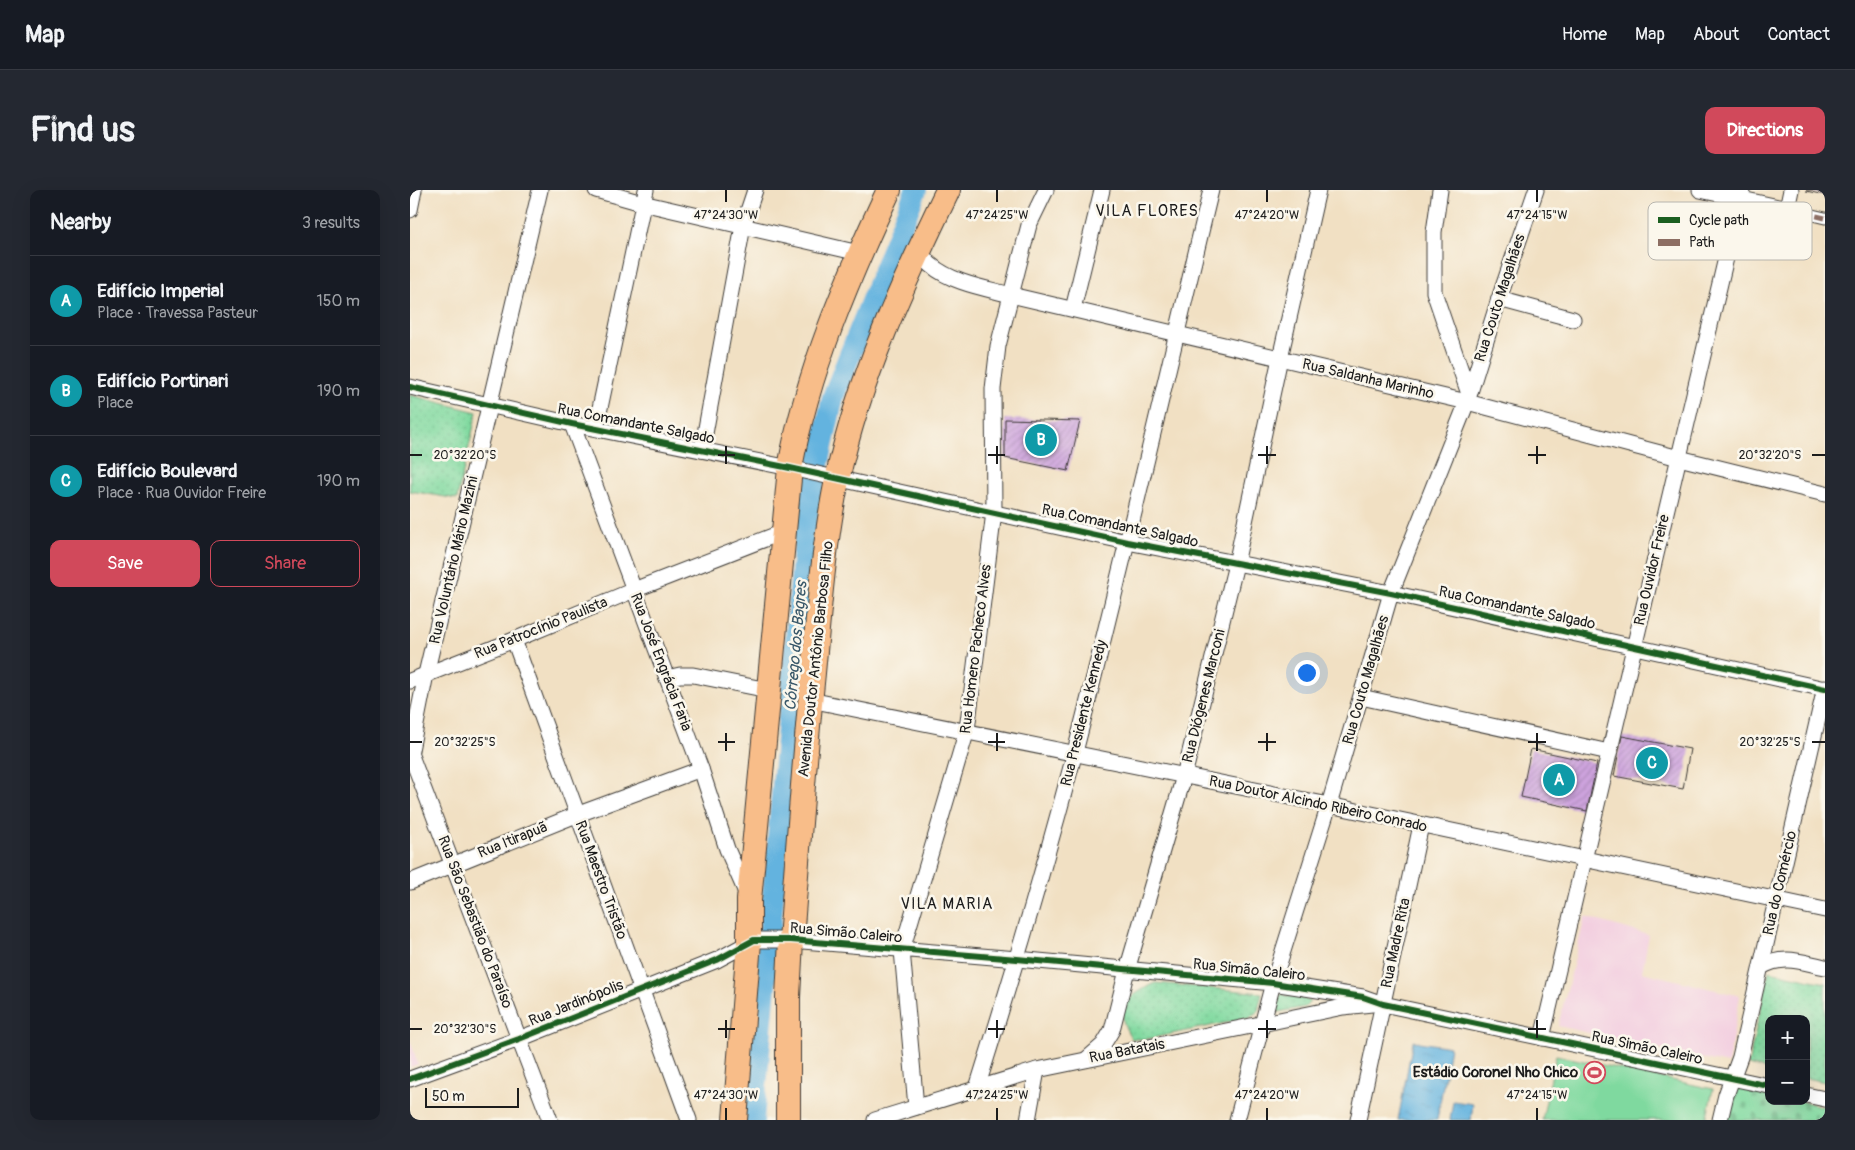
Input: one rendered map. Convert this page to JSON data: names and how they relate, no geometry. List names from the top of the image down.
{
  "streets": {
    "main road": ["Avenida Doutor Antônio Barbosa Filho"],
    "street": [
      "Rua Couto Magalhães",
      "Rua Saldanha Marinho",
      "Rua Comandante Salgado",
      "Rua Voluntário Mário Mazini",
      "Rua Ouvidor Freire",
      "Rua Patrocínio Paulista",
      "Rua Homero Pacheco Alves",
      "Rua José Engrácia Faria",
      "Rua Diógenes Marconi",
      "Rua Presidente Kennedy",
      "Rua Doutor Alcindo Ribeiro Conrado",
      "Rua Itirapuã",
      "Rua Maestro Tristão",
      "Rua do Comércio",
      "Rua São Sebastião do Paraíso",
      "Rua Simão Caleiro",
      "Rua Madre Rita",
      "Rua Jardinópolis",
      "Rua Batatais"
    ]
  },
  "crossings": [
    ["Rua Couto Magalhães", "Rua Saldanha Marinho"],
    ["Rua Couto Magalhães", "Rua Comandante Salgado"],
    ["Rua Couto Magalhães", "Rua Doutor Alcindo Ribeiro Conrado"],
    ["Rua Couto Magalhães", "Rua Simão Caleiro"],
    ["Rua Couto Magalhães", "Rua Batatais"],
    ["Rua Saldanha Marinho", "Rua Ouvidor Freire"],
    ["Rua Saldanha Marinho", "Rua Homero Pacheco Alves"],
    ["Rua Saldanha Marinho", "Avenida Doutor Antônio Barbosa Filho"],
    ["Rua Saldanha Marinho", "Rua Diógenes Marconi"],
    ["Rua Saldanha Marinho", "Rua Presidente Kennedy"],
    ["Rua Comandante Salgado", "Rua Voluntário Mário Mazini"],
    ["Rua Comandante Salgado", "Rua Ouvidor Freire"],
    ["Rua Comandante Salgado", "Rua Homero Pacheco Alves"],
    ["Rua Comandante Salgado", "Avenida Doutor Antônio Barbosa Filho"],
    ["Rua Comandante Salgado", "Rua José Engrácia Faria"],
    ["Rua Comandante Salgado", "Rua Diógenes Marconi"],
    ["Rua Comandante Salgado", "Rua Presidente Kennedy"],
    ["Rua Comandante Salgado", "Rua do Comércio"],
    ["Rua Voluntário Mário Mazini", "Rua Patrocínio Paulista"],
    ["Rua Voluntário Mário Mazini", "Rua São Sebastião do Paraíso"],
    ["Rua Ouvidor Freire", "Rua Doutor Alcindo Ribeiro Conrado"],
    ["Rua Ouvidor Freire", "Rua Simão Caleiro"],
    ["Rua Patrocínio Paulista", "Rua José Engrácia Faria"],
    ["Rua Patrocínio Paulista", "Rua Maestro Tristão"],
    ["Rua Homero Pacheco Alves", "Rua Doutor Alcindo Ribeiro Conrado"],
    ["Rua Homero Pacheco Alves", "Rua Simão Caleiro"],
    ["Rua Homero Pacheco Alves", "Rua Batatais"],
    ["Avenida Doutor Antônio Barbosa Filho", "Rua Doutor Alcindo Ribeiro Conrado"],
    ["Avenida Doutor Antônio Barbosa Filho", "Rua Simão Caleiro"],
    ["Rua José Engrácia Faria", "Rua Itirapuã"],
    ["Rua Diógenes Marconi", "Rua Doutor Alcindo Ribeiro Conrado"],
    ["Rua Diógenes Marconi", "Rua Simão Caleiro"],
    ["Rua Diógenes Marconi", "Rua Batatais"],
    ["Rua Presidente Kennedy", "Rua Doutor Alcindo Ribeiro Conrado"],
    ["Rua Presidente Kennedy", "Rua Simão Caleiro"],
    ["Rua Presidente Kennedy", "Rua Batatais"],
    ["Rua Doutor Alcindo Ribeiro Conrado", "Rua do Comércio"],
    ["Rua Doutor Alcindo Ribeiro Conrado", "Rua Madre Rita"],
    ["Rua Itirapuã", "Rua Maestro Tristão"],
    ["Rua Itirapuã", "Rua São Sebastião do Paraíso"],
    ["Rua Maestro Tristão", "Rua Jardinópolis"],
    ["Rua do Comércio", "Rua Simão Caleiro"],
    ["Rua São Sebastião do Paraíso", "Rua Jardinópolis"],
    ["Rua Simão Caleiro", "Rua Madre Rita"],
    ["Rua Simão Caleiro", "Rua Jardinópolis"],
    ["Rua Simão Caleiro", "Rua Batatais"],
    ["Rua Madre Rita", "Rua Batatais"]
  ],
  "districts": ["VILA FLORES", "VILA MARIA"],
  "water": ["Córrego dos Bagres"],
  "places": {
    "sports": ["Estádio Coronel Nho Chico"]
  },
  "legend": ["Cycle path", "Path"],
  "scale_bar": "50 m",
  "page": {
    "header": "Map",
    "nav": [
      "Home",
      "Map",
      "About",
      "Contact"
    ],
    "buttons": [
      "Directions",
      ["Save", "Share"]
    ],
    "title": "Find us",
    "heading": ["Nearby", "3 results"],
    "list": [
      {
        "mark": "A",
        "name": "Edifício Imperial",
        "note": "Place · Travessa Pasteur",
        "value": "150 m"
      },
      {
        "mark": "B",
        "name": "Edifício Portinari",
        "note": "Place",
        "value": "190 m"
      },
      {
        "mark": "C",
        "name": "Edifício Boulevard",
        "note": "Place · Rua Ouvidor Freire",
        "value": "190 m"
      }
    ],
    "pins": ["B", "C", "A"],
    "map_buttons": ["+", "−"],
    "scale": "50 m"
  },
  "coordinates": [
    "47°24'30\"W",
    "47°24'25\"W",
    "47°24'20\"W",
    "47°24'15\"W",
    "20°32'20\"S",
    "20°32'25\"S",
    "20°32'30\"S"
  ]
}
